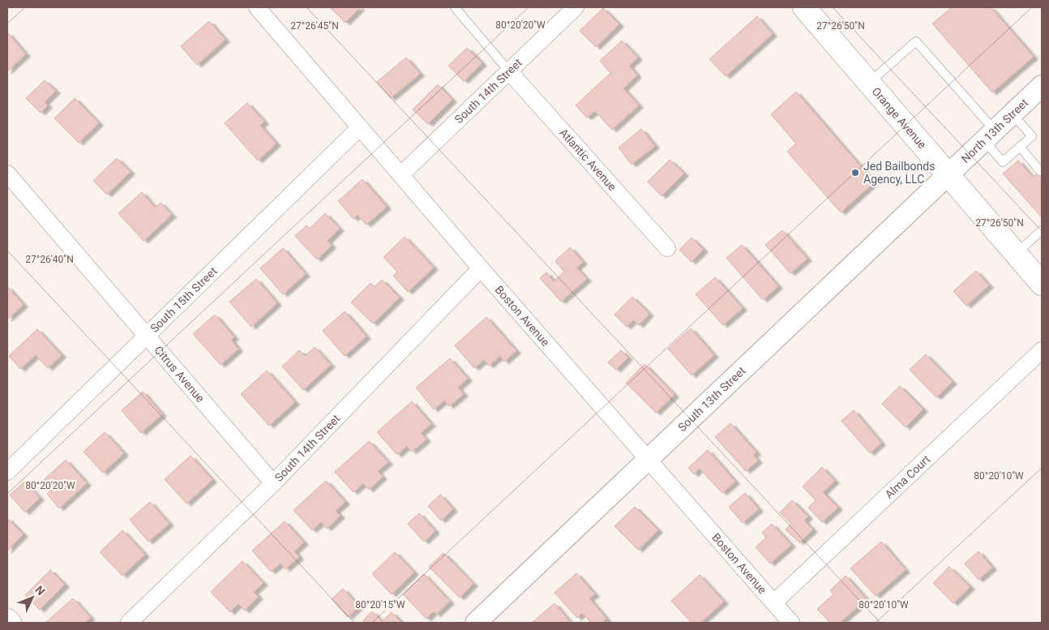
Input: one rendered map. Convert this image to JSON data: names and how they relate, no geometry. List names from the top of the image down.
{
  "streets": {
    "main road": ["Orange Avenue"],
    "street": [
      "South 14th Street",
      "North 13th Street",
      "Atlantic Avenue",
      "South 15th Street",
      "Boston Avenue",
      "Citrus Avenue",
      "South 13th Street",
      "Alma Court"
    ]
  },
  "crossings": [
    ["South 14th Street", "Atlantic Avenue"],
    ["South 14th Street", "Boston Avenue"],
    ["South 14th Street", "Citrus Avenue"],
    ["Orange Avenue", "North 13th Street"],
    ["Orange Avenue", "South 13th Street"],
    ["North 13th Street", "South 13th Street"],
    ["South 15th Street", "Boston Avenue"],
    ["South 15th Street", "Citrus Avenue"],
    ["Boston Avenue", "South 13th Street"],
    ["Boston Avenue", "Alma Court"]
  ],
  "places": ["Jed Bailbonds Agency, LLC"],
  "north": "top right",
  "coordinates": [
    "80°20'20\"W",
    "27°26'45\"N",
    "27°26'50\"N",
    "27°26'40\"N",
    "80°20'10\"W",
    "80°20'15\"W"
  ]
}
